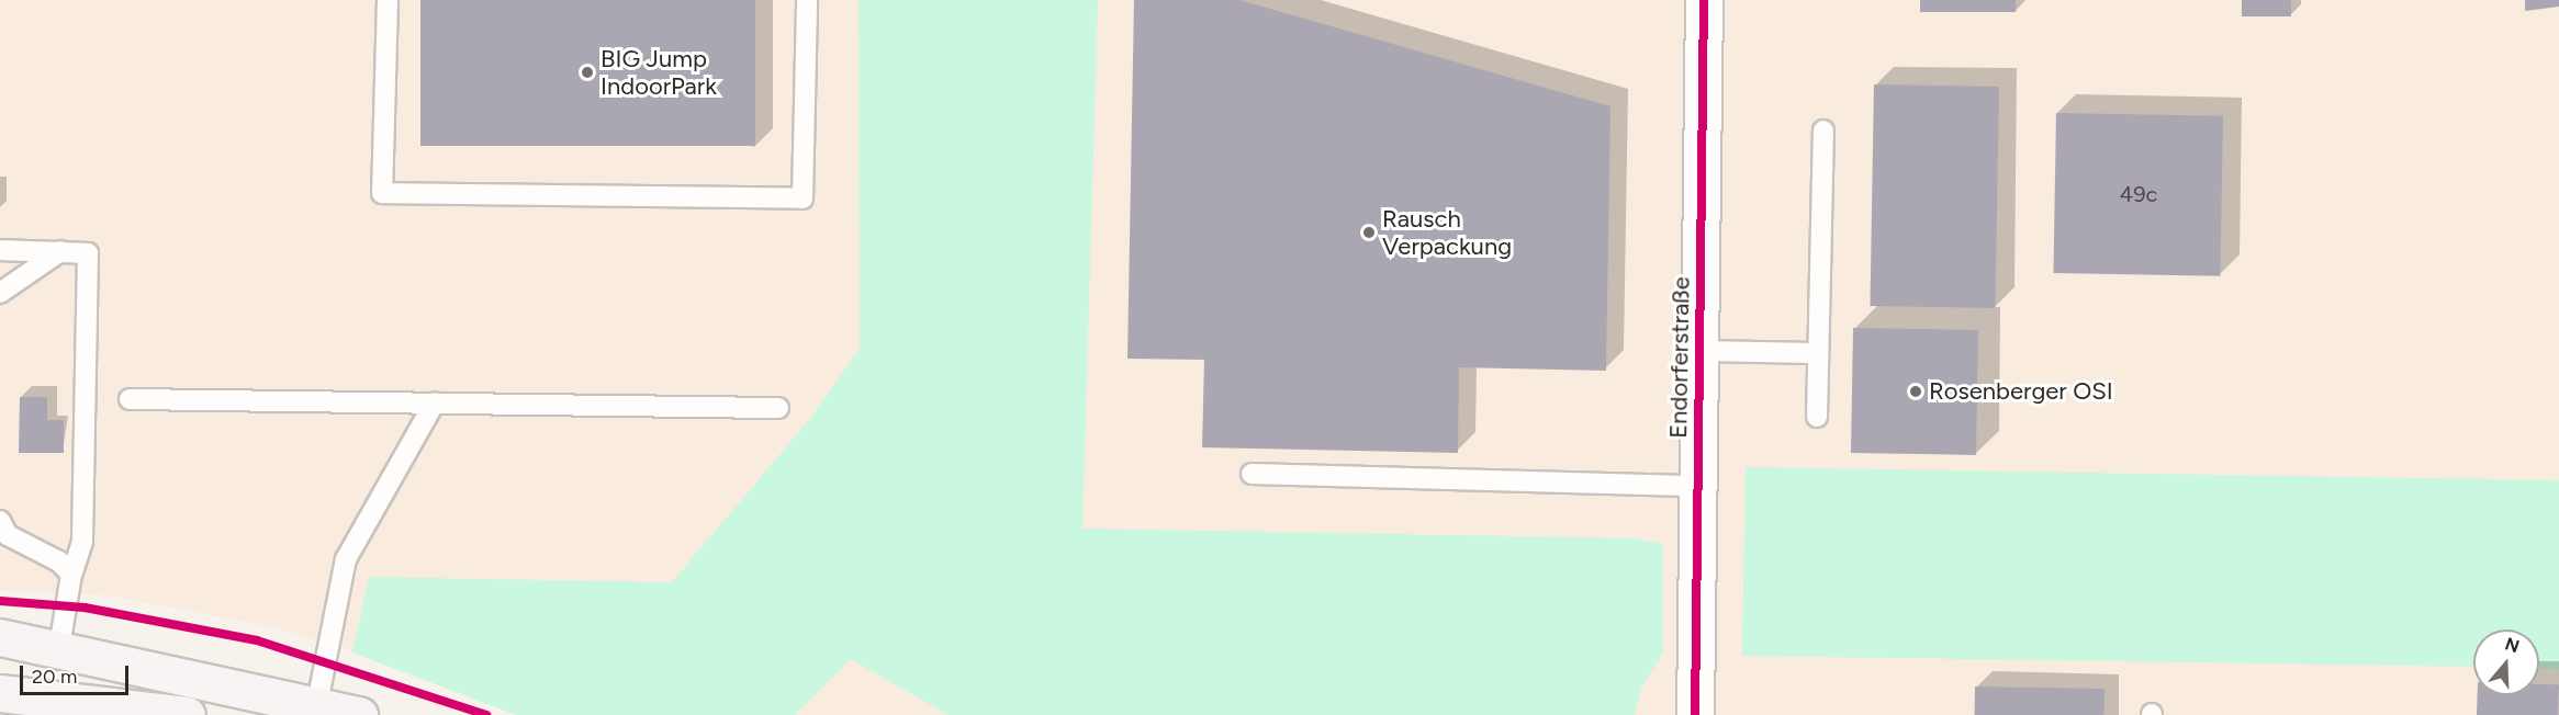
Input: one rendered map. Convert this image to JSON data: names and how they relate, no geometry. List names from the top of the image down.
{
  "streets": {
    "street": ["Endorferstraße"]
  },
  "places": ["BIG Jump IndoorPark", "Rausch Verpackung", "Rosenberger OSI"],
  "house_numbers": ["49c"],
  "scale_bar": "20 m",
  "north": "top"
}
